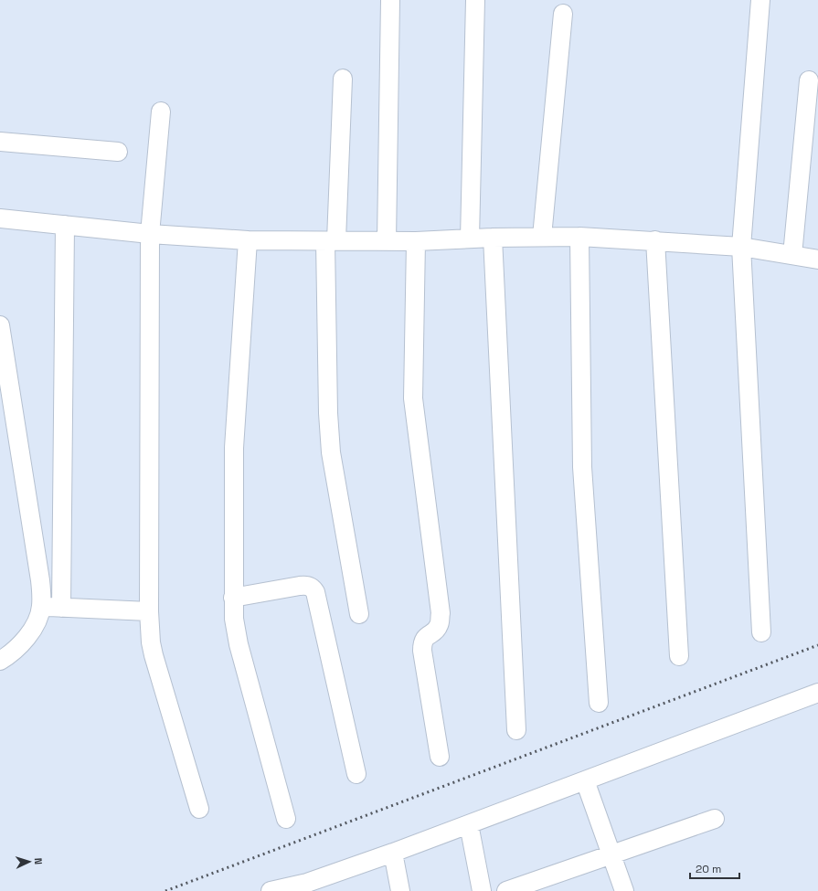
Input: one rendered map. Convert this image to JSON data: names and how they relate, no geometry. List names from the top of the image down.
{
  "scale_bar": "20 m",
  "north": "right"
}
